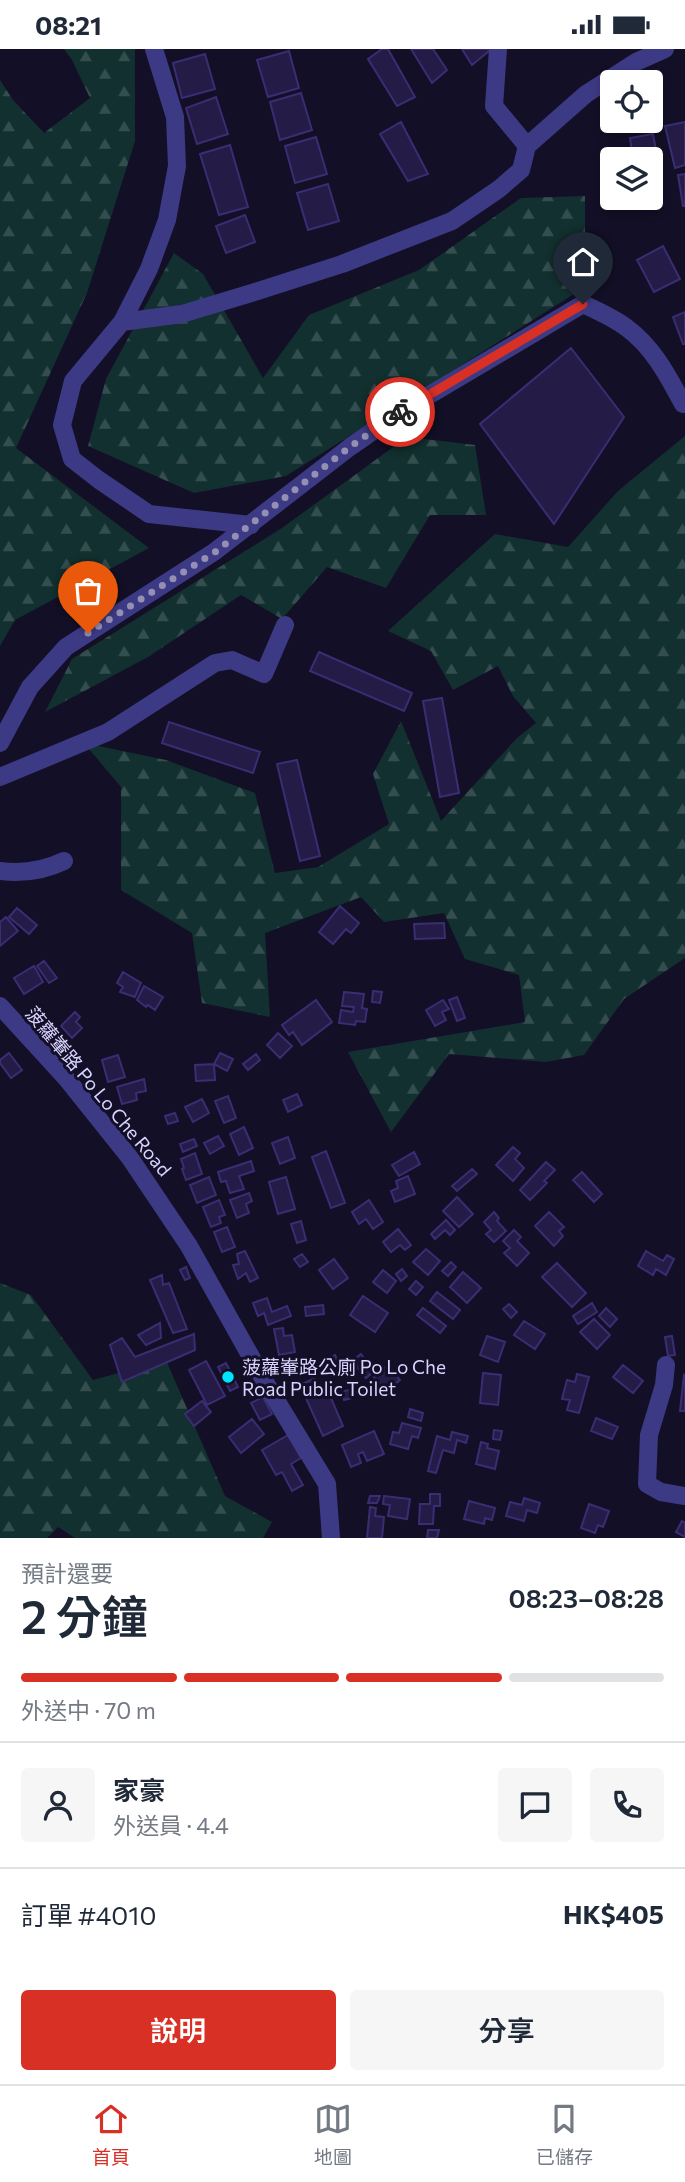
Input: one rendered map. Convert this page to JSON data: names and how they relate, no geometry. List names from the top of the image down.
{
  "streets": {
    "street": ["菠蘿輋路 Po Lo Che Road"]
  },
  "places": ["菠蘿輋路公廁 Po Lo Che Road Public Toilet"],
  "page": {
    "status": "08:21",
    "heading": ["2 分鐘", "預計還要", "08:23–08:28"],
    "panel": [
      "家豪",
      "外送員 · 4.4",
      "訂單 #4010",
      "HK$405"
    ],
    "bar": "外送中 · 70 m",
    "buttons": ["說明", "分享"],
    "tabs": ["首頁", "地圖", "已儲存"]
  }
}
